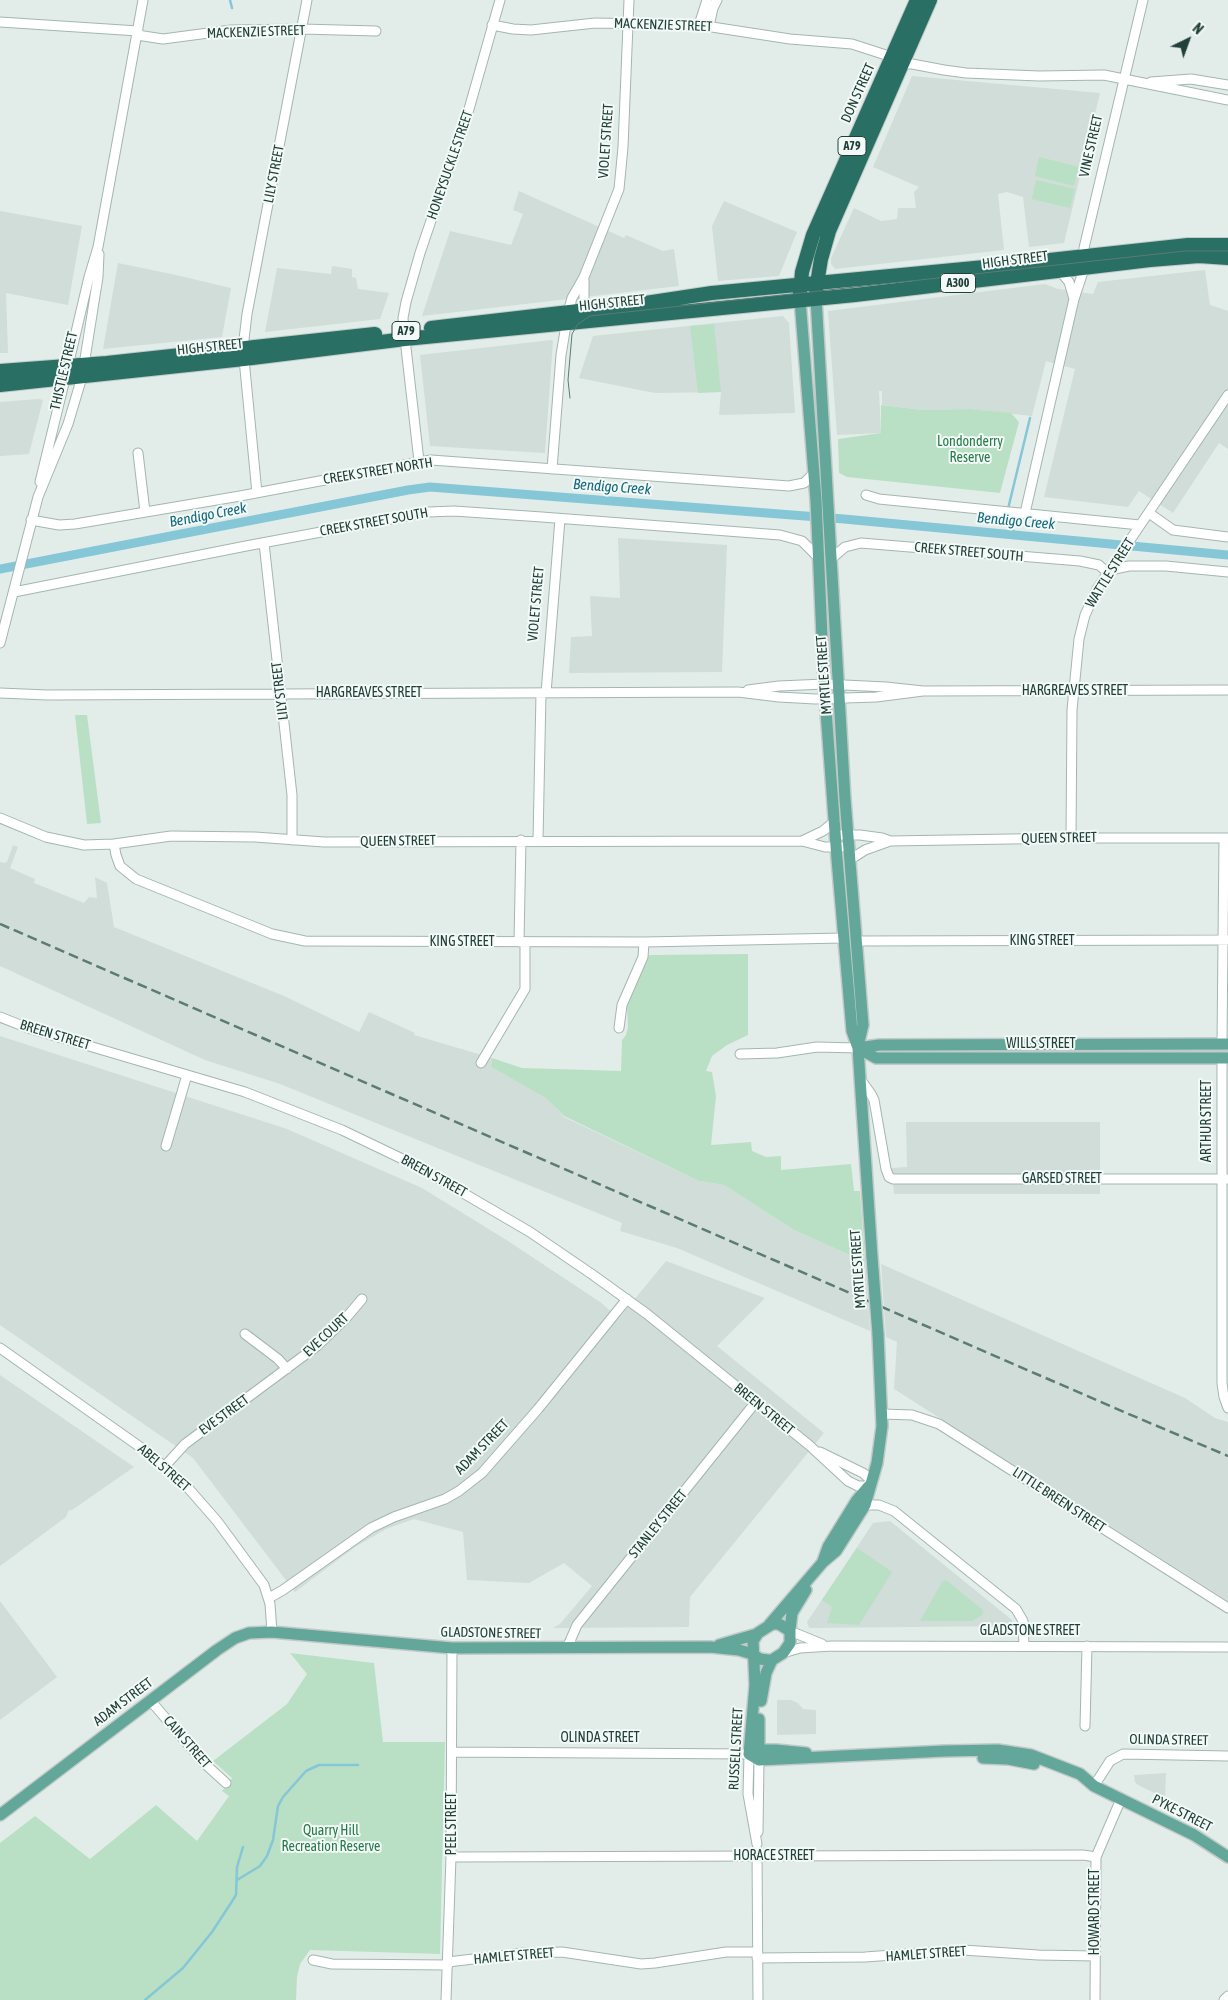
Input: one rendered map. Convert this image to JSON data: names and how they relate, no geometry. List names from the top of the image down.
{
  "streets": {
    "highway": [
      "DON STREET",
      "A79",
      "HIGH STREET",
      "A300"
    ],
    "main road": [
      "MYRTLE STREET",
      "WILLS STREET",
      "ARTHUR STREET",
      "ADAM STREET",
      "GLADSTONE STREET",
      "OLINDA STREET",
      "RUSSELL STREET",
      "PYKE STREET"
    ],
    "street": [
      "MACKENZIE STREET",
      "VIOLET STREET",
      "VINE STREET",
      "HONEYSUCKLE STREET",
      "LILY STREET",
      "THISTLE STREET",
      "CREEK STREET NORTH",
      "CREEK STREET SOUTH",
      "WATTLE STREET",
      "HARGREAVES STREET",
      "QUEEN STREET",
      "KING STREET",
      "BREEN STREET",
      "GARSED STREET",
      "EVE COURT",
      "EVE STREET",
      "ABEL STREET",
      "LITTLE BREEN STREET",
      "STANLEY STREET",
      "CAIN STREET",
      "PEEL STREET",
      "HORACE STREET",
      "HOWARD STREET",
      "HAMLET STREET"
    ]
  },
  "crossings": [
    ["MACKENZIE STREET", "DON STREET"],
    ["MACKENZIE STREET", "VIOLET STREET"],
    ["MACKENZIE STREET", "VINE STREET"],
    ["MACKENZIE STREET", "HONEYSUCKLE STREET"],
    ["MACKENZIE STREET", "LILY STREET"],
    ["MACKENZIE STREET", "THISTLE STREET"],
    ["DON STREET", "A79"],
    ["DON STREET", "HIGH STREET"],
    ["VIOLET STREET", "HIGH STREET"],
    ["VIOLET STREET", "CREEK STREET NORTH"],
    ["VIOLET STREET", "CREEK STREET SOUTH"],
    ["VIOLET STREET", "HARGREAVES STREET"],
    ["VIOLET STREET", "QUEEN STREET"],
    ["A79", "HIGH STREET"],
    ["A79", "MYRTLE STREET"],
    ["VINE STREET", "HIGH STREET"],
    ["HONEYSUCKLE STREET", "HIGH STREET"],
    ["HONEYSUCKLE STREET", "CREEK STREET NORTH"],
    ["LILY STREET", "HIGH STREET"],
    ["LILY STREET", "CREEK STREET NORTH"],
    ["LILY STREET", "CREEK STREET SOUTH"],
    ["LILY STREET", "HARGREAVES STREET"],
    ["LILY STREET", "QUEEN STREET"],
    ["HIGH STREET", "THISTLE STREET"],
    ["HIGH STREET", "MYRTLE STREET"],
    ["THISTLE STREET", "CREEK STREET NORTH"],
    ["THISTLE STREET", "CREEK STREET SOUTH"],
    ["CREEK STREET NORTH", "MYRTLE STREET"],
    ["CREEK STREET SOUTH", "WATTLE STREET"],
    ["CREEK STREET SOUTH", "MYRTLE STREET"],
    ["WATTLE STREET", "HARGREAVES STREET"],
    ["WATTLE STREET", "QUEEN STREET"],
    ["MYRTLE STREET", "HARGREAVES STREET"],
    ["MYRTLE STREET", "QUEEN STREET"],
    ["MYRTLE STREET", "KING STREET"],
    ["MYRTLE STREET", "BREEN STREET"],
    ["MYRTLE STREET", "WILLS STREET"],
    ["MYRTLE STREET", "GARSED STREET"],
    ["MYRTLE STREET", "LITTLE BREEN STREET"],
    ["MYRTLE STREET", "GLADSTONE STREET"],
    ["MYRTLE STREET", "RUSSELL STREET"],
    ["QUEEN STREET", "KING STREET"],
    ["QUEEN STREET", "ARTHUR STREET"],
    ["KING STREET", "ARTHUR STREET"],
    ["BREEN STREET", "ADAM STREET"],
    ["BREEN STREET", "STANLEY STREET"],
    ["WILLS STREET", "ARTHUR STREET"],
    ["ARTHUR STREET", "GARSED STREET"],
    ["EVE COURT", "EVE STREET"],
    ["EVE STREET", "ABEL STREET"],
    ["ADAM STREET", "ABEL STREET"],
    ["ADAM STREET", "GLADSTONE STREET"],
    ["ADAM STREET", "CAIN STREET"],
    ["ABEL STREET", "GLADSTONE STREET"],
    ["STANLEY STREET", "GLADSTONE STREET"],
    ["GLADSTONE STREET", "RUSSELL STREET"],
    ["GLADSTONE STREET", "PEEL STREET"],
    ["OLINDA STREET", "RUSSELL STREET"],
    ["OLINDA STREET", "PYKE STREET"],
    ["OLINDA STREET", "PEEL STREET"],
    ["RUSSELL STREET", "HORACE STREET"],
    ["RUSSELL STREET", "HAMLET STREET"],
    ["PYKE STREET", "HOWARD STREET"],
    ["PEEL STREET", "HORACE STREET"],
    ["PEEL STREET", "HAMLET STREET"],
    ["HORACE STREET", "HOWARD STREET"],
    ["HOWARD STREET", "HAMLET STREET"]
  ],
  "water": ["Bendigo Creek"],
  "parks": ["Londonderry Reserve", "Quarry Hill Recreation Reserve"],
  "north": "top right"
}
